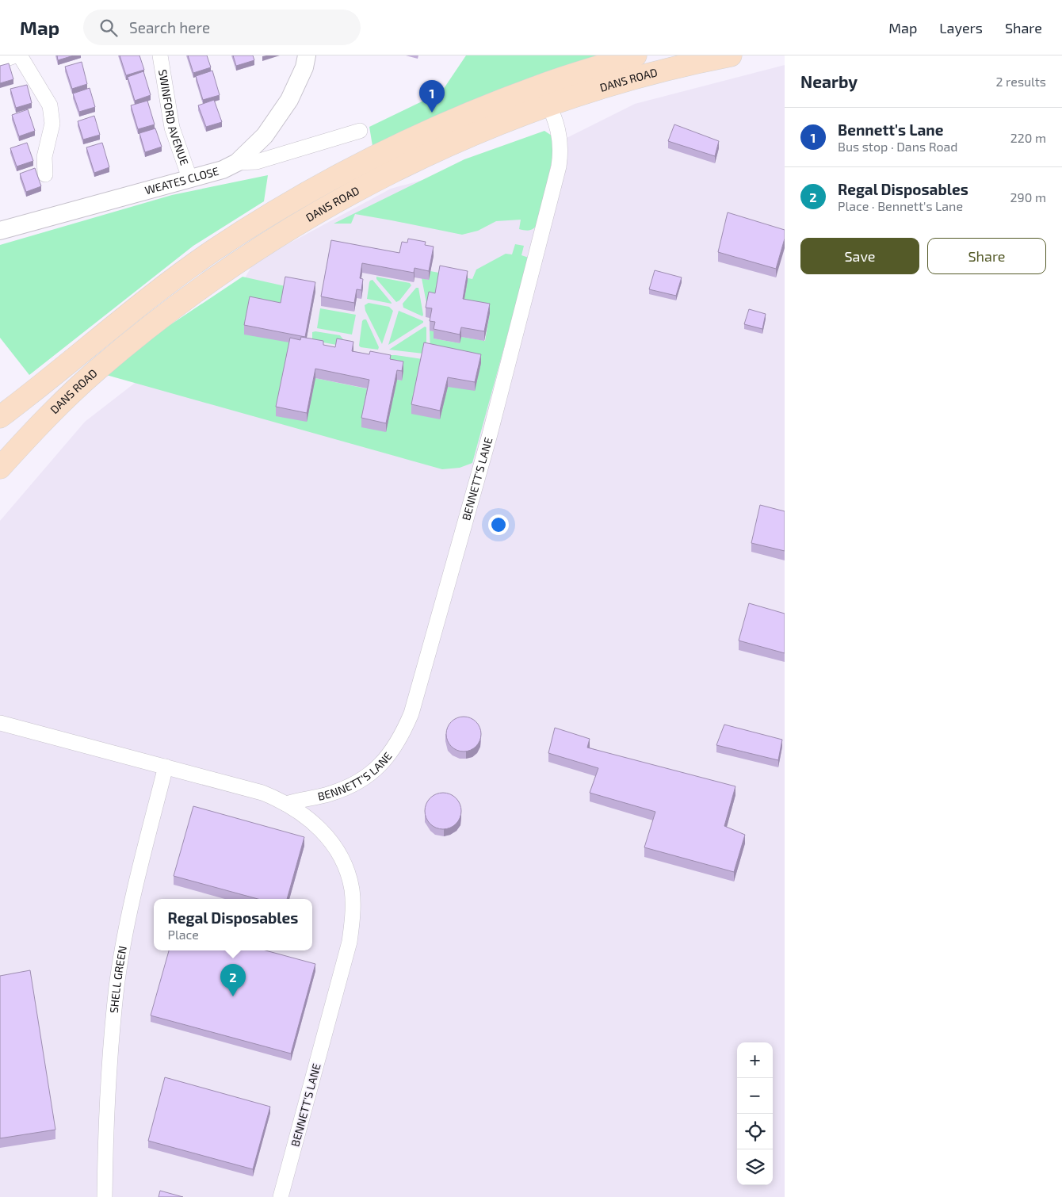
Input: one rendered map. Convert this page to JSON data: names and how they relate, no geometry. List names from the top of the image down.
{
  "streets": {
    "main road": ["DANS ROAD"],
    "street": [
      "SWINFORD AVENUE",
      "WEATES CLOSE",
      "BENNETT'S LANE",
      "SHELL GREEN"
    ]
  },
  "crossings": [
    ["DANS ROAD", "BENNETT'S LANE"],
    ["SWINFORD AVENUE", "WEATES CLOSE"],
    ["BENNETT'S LANE", "SHELL GREEN"]
  ],
  "page": {
    "header": "Map",
    "search": "Search here",
    "nav": ["Map", "Layers", "Share"],
    "heading": ["Nearby", "2 results"],
    "pins": ["1", "2"],
    "list": [
      {
        "mark": "1",
        "name": "Bennett's Lane",
        "note": "Bus stop · Dans Road",
        "value": "220 m"
      },
      {
        "mark": "2",
        "name": "Regal Disposables",
        "note": "Place · Bennett's Lane",
        "value": "290 m"
      }
    ],
    "buttons": ["Save", "Share"],
    "popup": ["Regal Disposables", "Place"],
    "map_buttons": ["+", "−"]
  }
}
